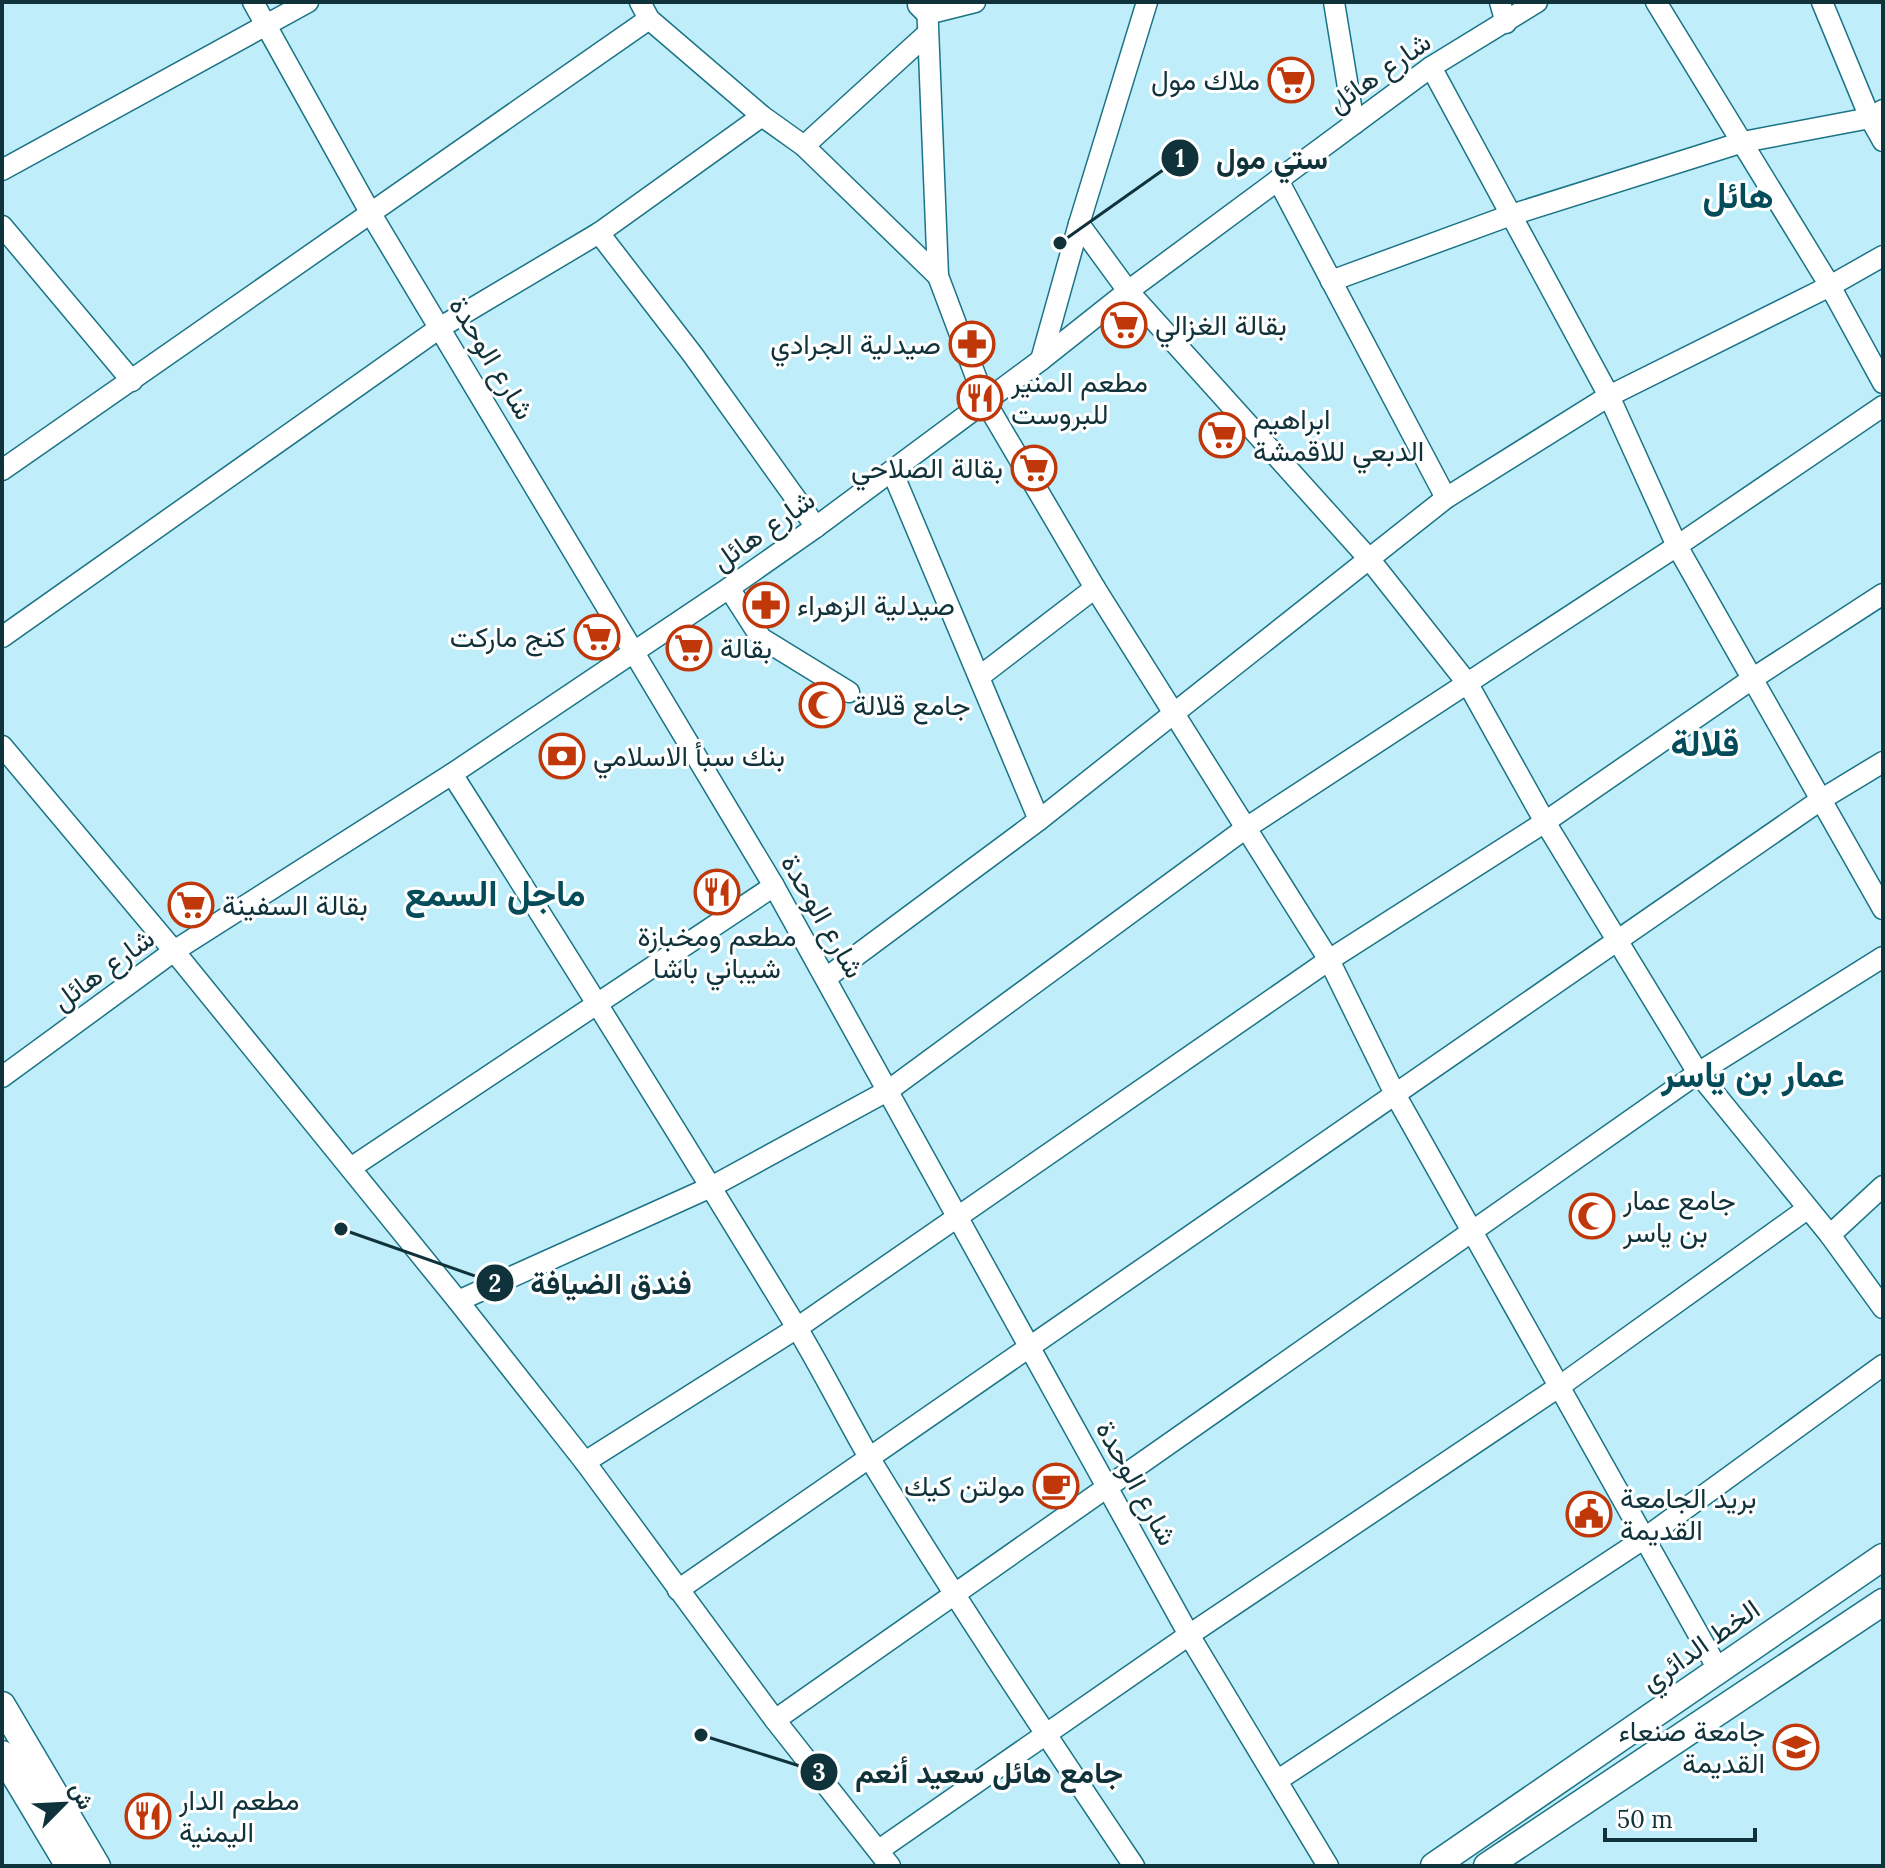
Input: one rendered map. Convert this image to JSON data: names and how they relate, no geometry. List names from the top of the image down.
{
  "streets": {
    "main road": ["الخط الدائري"],
    "street": ["شارع هائل", "شارع الوحدة"]
  },
  "crossings": [
    ["شارع هائل", "شارع الوحدة"]
  ],
  "districts": [
    "هائل",
    "قلالة",
    "ماجل السمع",
    "عمار بن ياسر"
  ],
  "places": {
    "supermarket": [
      "ملاك مول",
      "بقالة الغزالي",
      "ابراهيم الدبعي للاقمشة",
      "بقالة الصلاحي",
      "كنج ماركت",
      "بقالة",
      "بقالة السفينة"
    ],
    "other": ["ستي مول", "فندق الضيافة", "جامع هائل سعيد أنعم"],
    "pharmacy": ["صيدلية الجرادي", "صيدلية الزهراء"],
    "restaurant": ["مطعم المنير للبروست", "مطعم ومخبازة شيباني باشا", "مطعم الدار اليمنية"],
    "mosque": ["جامع قلالة", "جامع عمار بن ياسر"],
    "bank": ["بنك سبأ الاسلامي"],
    "cafe": ["مولتن كيك"],
    "public building": ["بريد الجامعة القديمة"],
    "school or university": ["جامعة صنعاء القديمة"]
  },
  "scale_bar": "50 m",
  "north": "top right"
}
